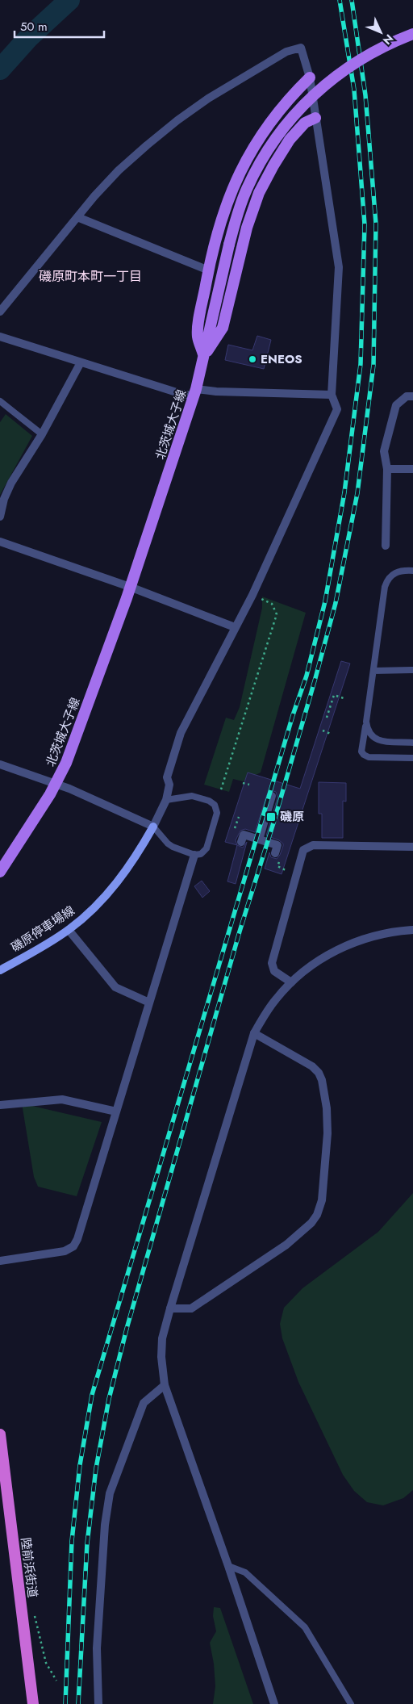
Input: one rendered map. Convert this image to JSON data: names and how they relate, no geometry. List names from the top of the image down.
{
  "streets": {
    "highway": ["陸前浜街道"],
    "main road": ["北茨城大子線", "磯原停車場線"]
  },
  "districts": ["磯原町本町一丁目"],
  "places": {
    "other": ["ENEOS"],
    "transit": ["磯原"]
  },
  "scale_bar": "50 m",
  "north": "bottom right"
}
